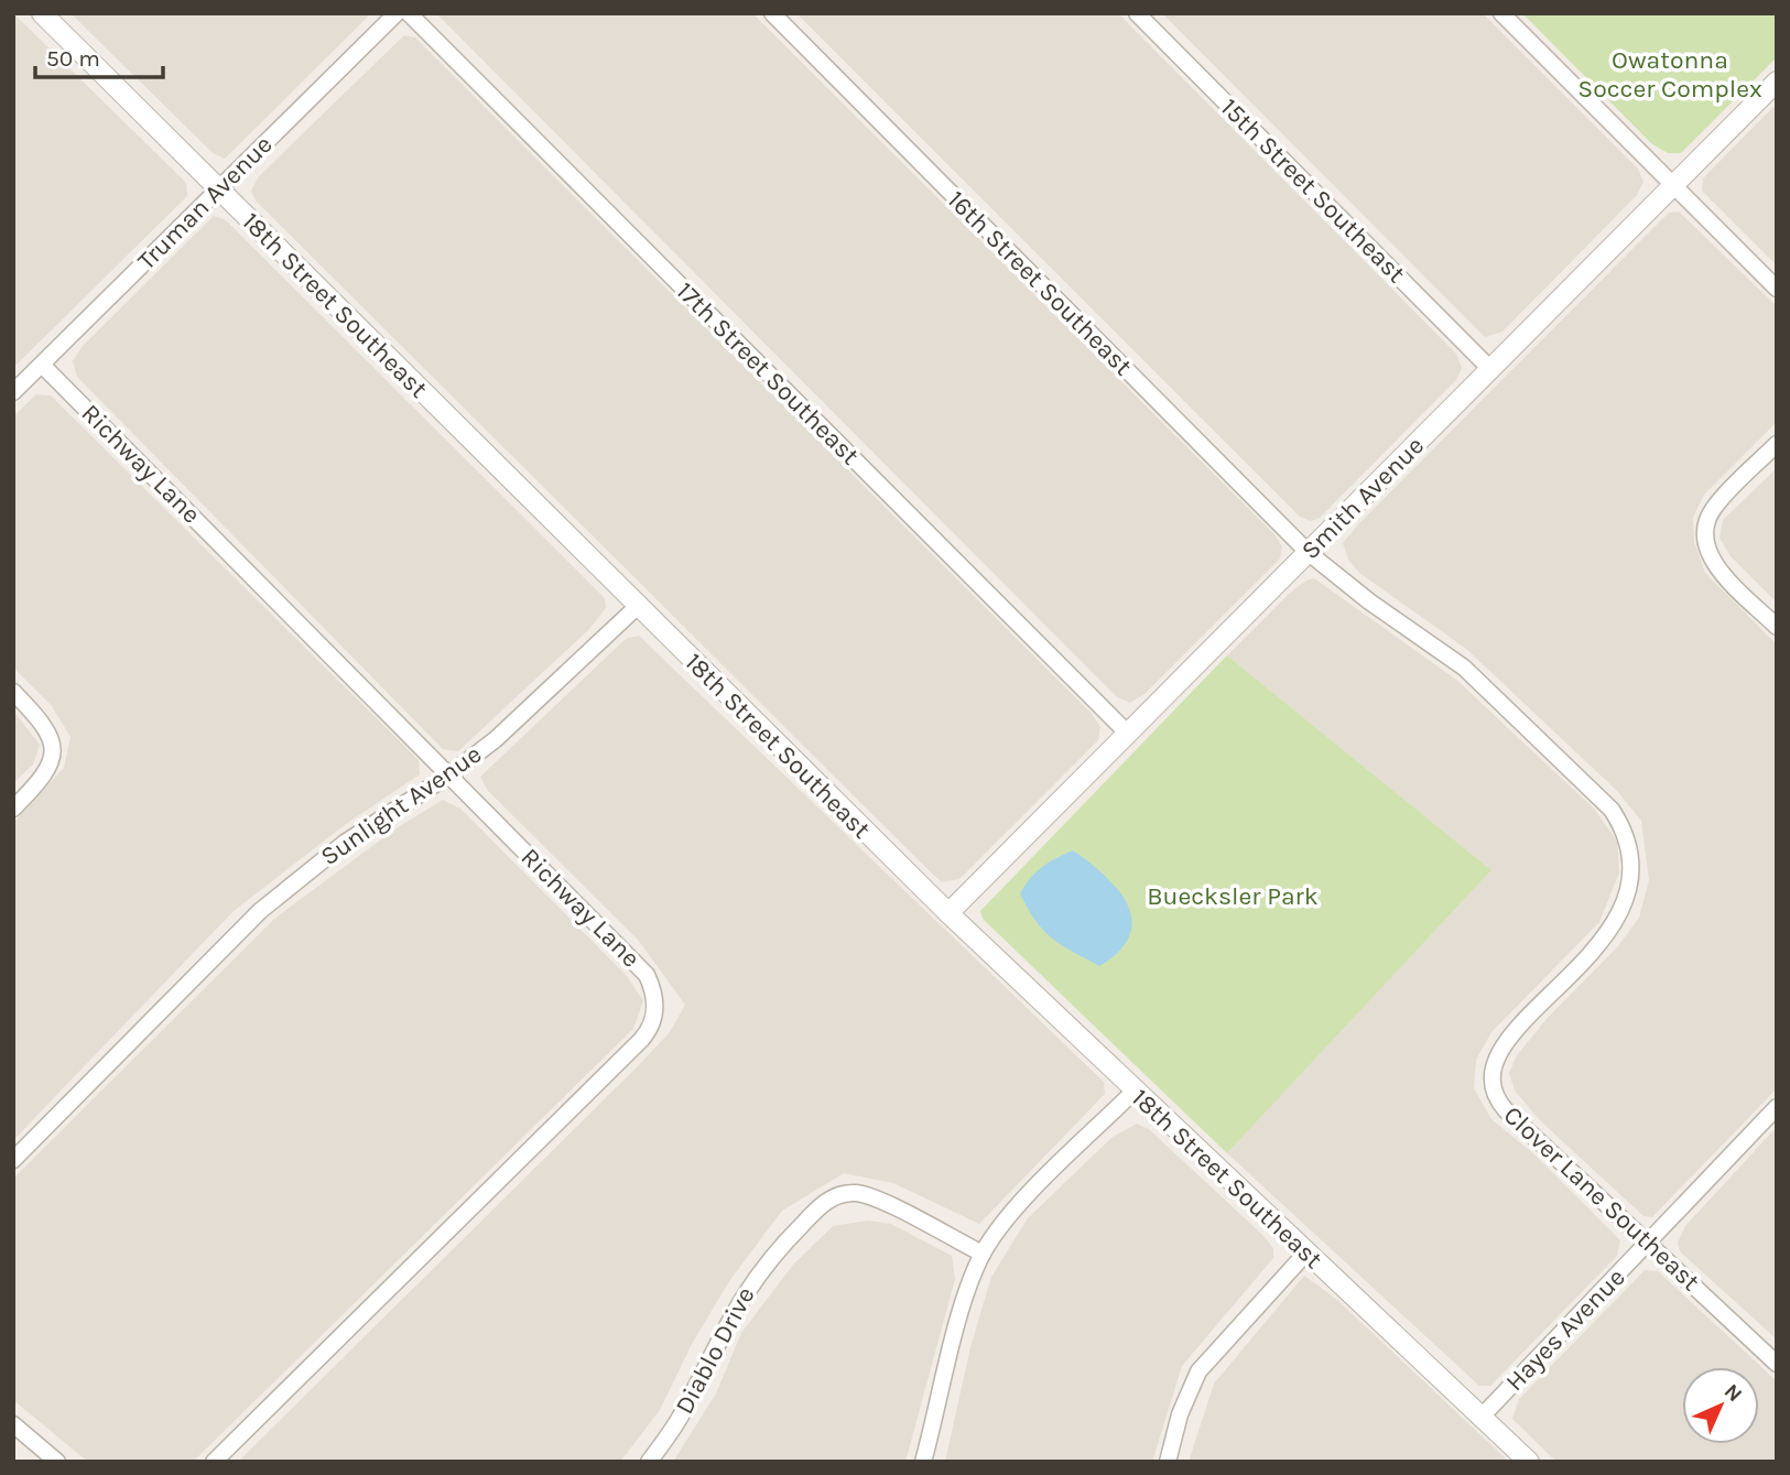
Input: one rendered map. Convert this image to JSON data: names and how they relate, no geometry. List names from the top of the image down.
{
  "streets": {
    "street": [
      "15th Street Southeast",
      "Truman Avenue",
      "16th Street Southeast",
      "18th Street Southeast",
      "17th Street Southeast",
      "Richway Lane",
      "Smith Avenue",
      "Sunlight Avenue",
      "Clover Lane Southeast",
      "Hayes Avenue",
      "Diablo Drive"
    ]
  },
  "crossings": [
    ["15th Street Southeast", "Smith Avenue"],
    ["Truman Avenue", "18th Street Southeast"],
    ["Truman Avenue", "Richway Lane"],
    ["16th Street Southeast", "Smith Avenue"],
    ["16th Street Southeast", "Clover Lane Southeast"],
    ["18th Street Southeast", "Smith Avenue"],
    ["18th Street Southeast", "Sunlight Avenue"],
    ["18th Street Southeast", "Hayes Avenue"],
    ["17th Street Southeast", "Smith Avenue"],
    ["Richway Lane", "Sunlight Avenue"],
    ["Smith Avenue", "Clover Lane Southeast"],
    ["Clover Lane Southeast", "Hayes Avenue"]
  ],
  "parks": ["Owatonna Soccer Complex", "Buecksler Park"],
  "scale_bar": "50 m",
  "north": "top right"
}
